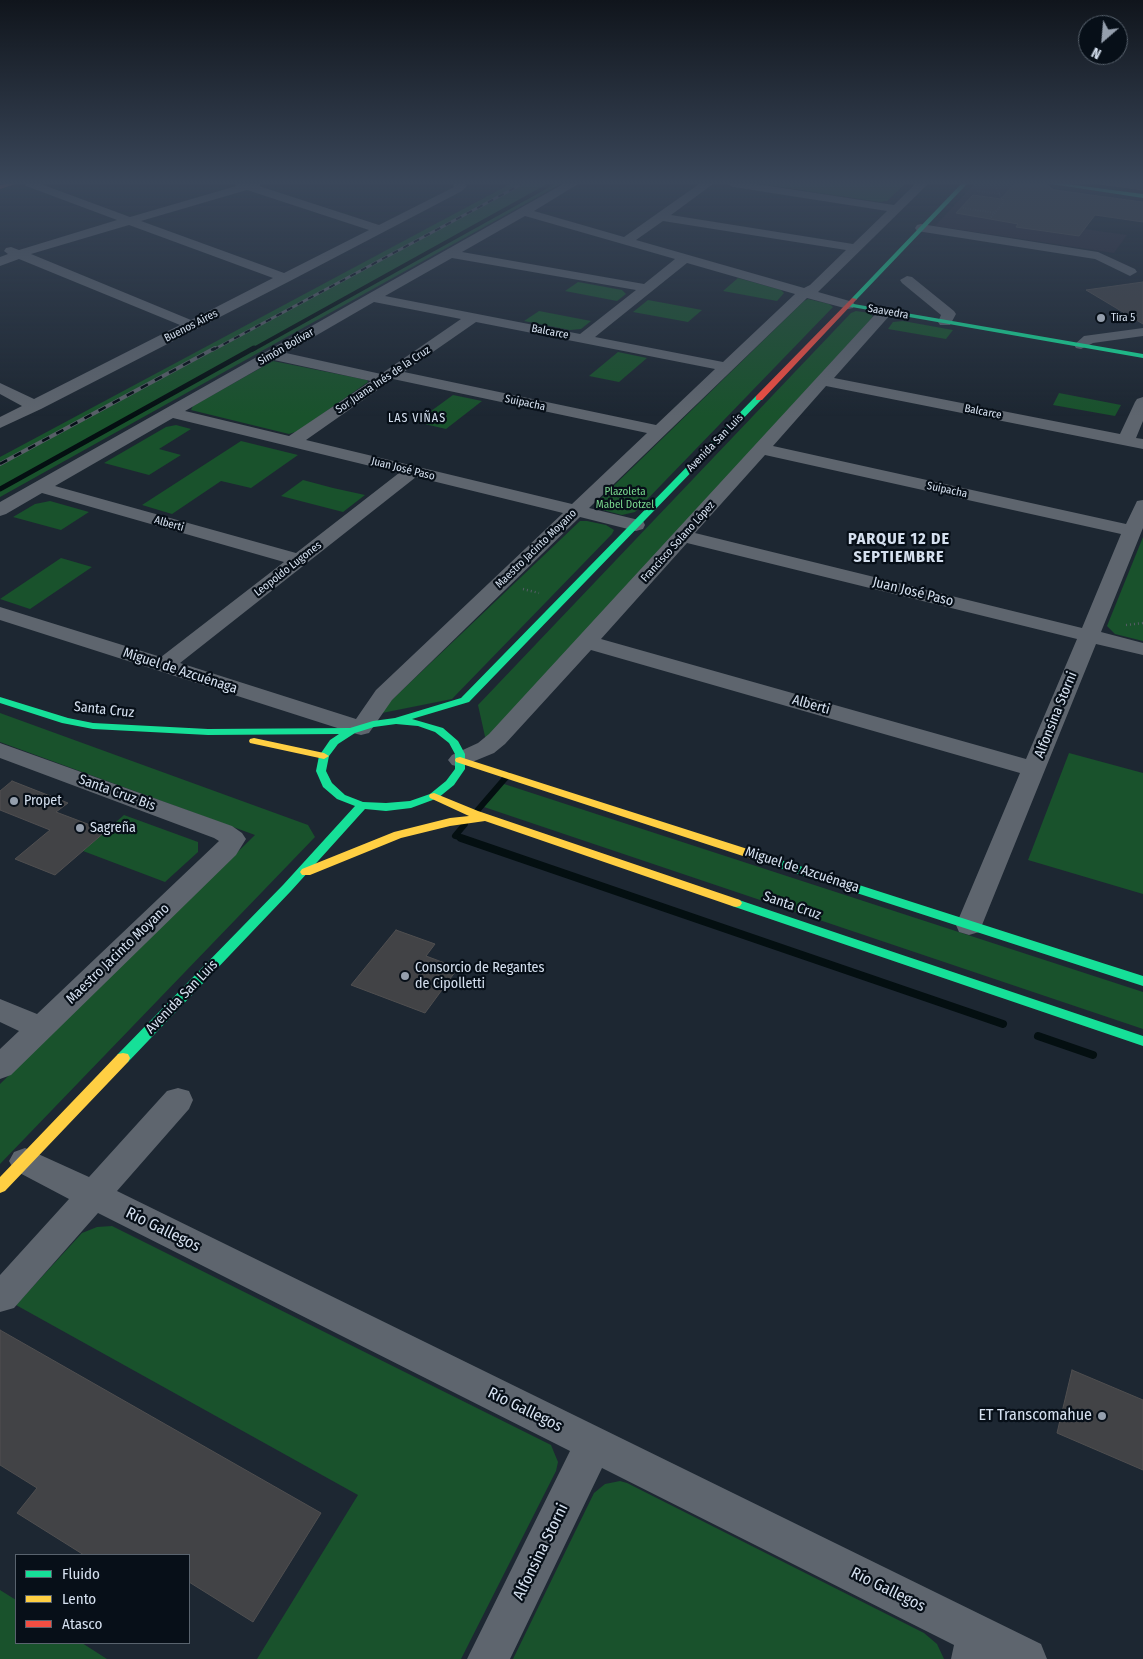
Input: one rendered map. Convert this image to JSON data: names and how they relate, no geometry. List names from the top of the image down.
{
  "streets": {
    "main road": [
      "Saavedra",
      "Avenida San Luis",
      "Miguel de Azcuénaga",
      "Santa Cruz"
    ],
    "street": [
      "Buenos Aires",
      "Balcarce",
      "Simón Bolívar",
      "Sor Juana Inés de la Cruz",
      "Suipacha",
      "Juan José Paso",
      "Alberti",
      "Francisco Solano López",
      "Maestro Jacinto Moyano",
      "Leopoldo Lugones",
      "Alfonsina Storni",
      "Santa Cruz Bis",
      "Río Gallegos"
    ]
  },
  "crossings": [
    ["Saavedra", "Avenida San Luis"],
    ["Saavedra", "Francisco Solano López"],
    ["Saavedra", "Maestro Jacinto Moyano"],
    ["Balcarce", "Simón Bolívar"],
    ["Balcarce", "Sor Juana Inés de la Cruz"],
    ["Balcarce", "Francisco Solano López"],
    ["Balcarce", "Maestro Jacinto Moyano"],
    ["Simón Bolívar", "Suipacha"],
    ["Simón Bolívar", "Juan José Paso"],
    ["Simón Bolívar", "Alberti"],
    ["Sor Juana Inés de la Cruz", "Suipacha"],
    ["Sor Juana Inés de la Cruz", "Juan José Paso"],
    ["Suipacha", "Francisco Solano López"],
    ["Suipacha", "Maestro Jacinto Moyano"],
    ["Suipacha", "Alfonsina Storni"],
    ["Avenida San Luis", "Juan José Paso"],
    ["Avenida San Luis", "Francisco Solano López"],
    ["Avenida San Luis", "Maestro Jacinto Moyano"],
    ["Avenida San Luis", "Miguel de Azcuénaga"],
    ["Avenida San Luis", "Santa Cruz"],
    ["Avenida San Luis", "Río Gallegos"],
    ["Juan José Paso", "Francisco Solano López"],
    ["Juan José Paso", "Maestro Jacinto Moyano"],
    ["Juan José Paso", "Leopoldo Lugones"],
    ["Juan José Paso", "Alfonsina Storni"],
    ["Alberti", "Francisco Solano López"],
    ["Alberti", "Leopoldo Lugones"],
    ["Alberti", "Alfonsina Storni"],
    ["Francisco Solano López", "Maestro Jacinto Moyano"],
    ["Francisco Solano López", "Miguel de Azcuénaga"],
    ["Francisco Solano López", "Santa Cruz"],
    ["Maestro Jacinto Moyano", "Miguel de Azcuénaga"],
    ["Maestro Jacinto Moyano", "Santa Cruz"],
    ["Maestro Jacinto Moyano", "Santa Cruz Bis"],
    ["Leopoldo Lugones", "Miguel de Azcuénaga"],
    ["Miguel de Azcuénaga", "Santa Cruz"],
    ["Miguel de Azcuénaga", "Alfonsina Storni"],
    ["Alfonsina Storni", "Río Gallegos"]
  ],
  "districts": ["LAS VIÑAS", "PARQUE 12 DE SEPTIEMBRE"],
  "parks": ["Plazoleta Mabel Dotzel"],
  "places": [
    "Tira 5",
    "Propet",
    "Sagreña",
    "Consorcio de Regantes de Cipolletti",
    "ET Transcomahue"
  ],
  "legend": ["Fluido", "Lento", "Atasco"],
  "north": "bottom left"
}
